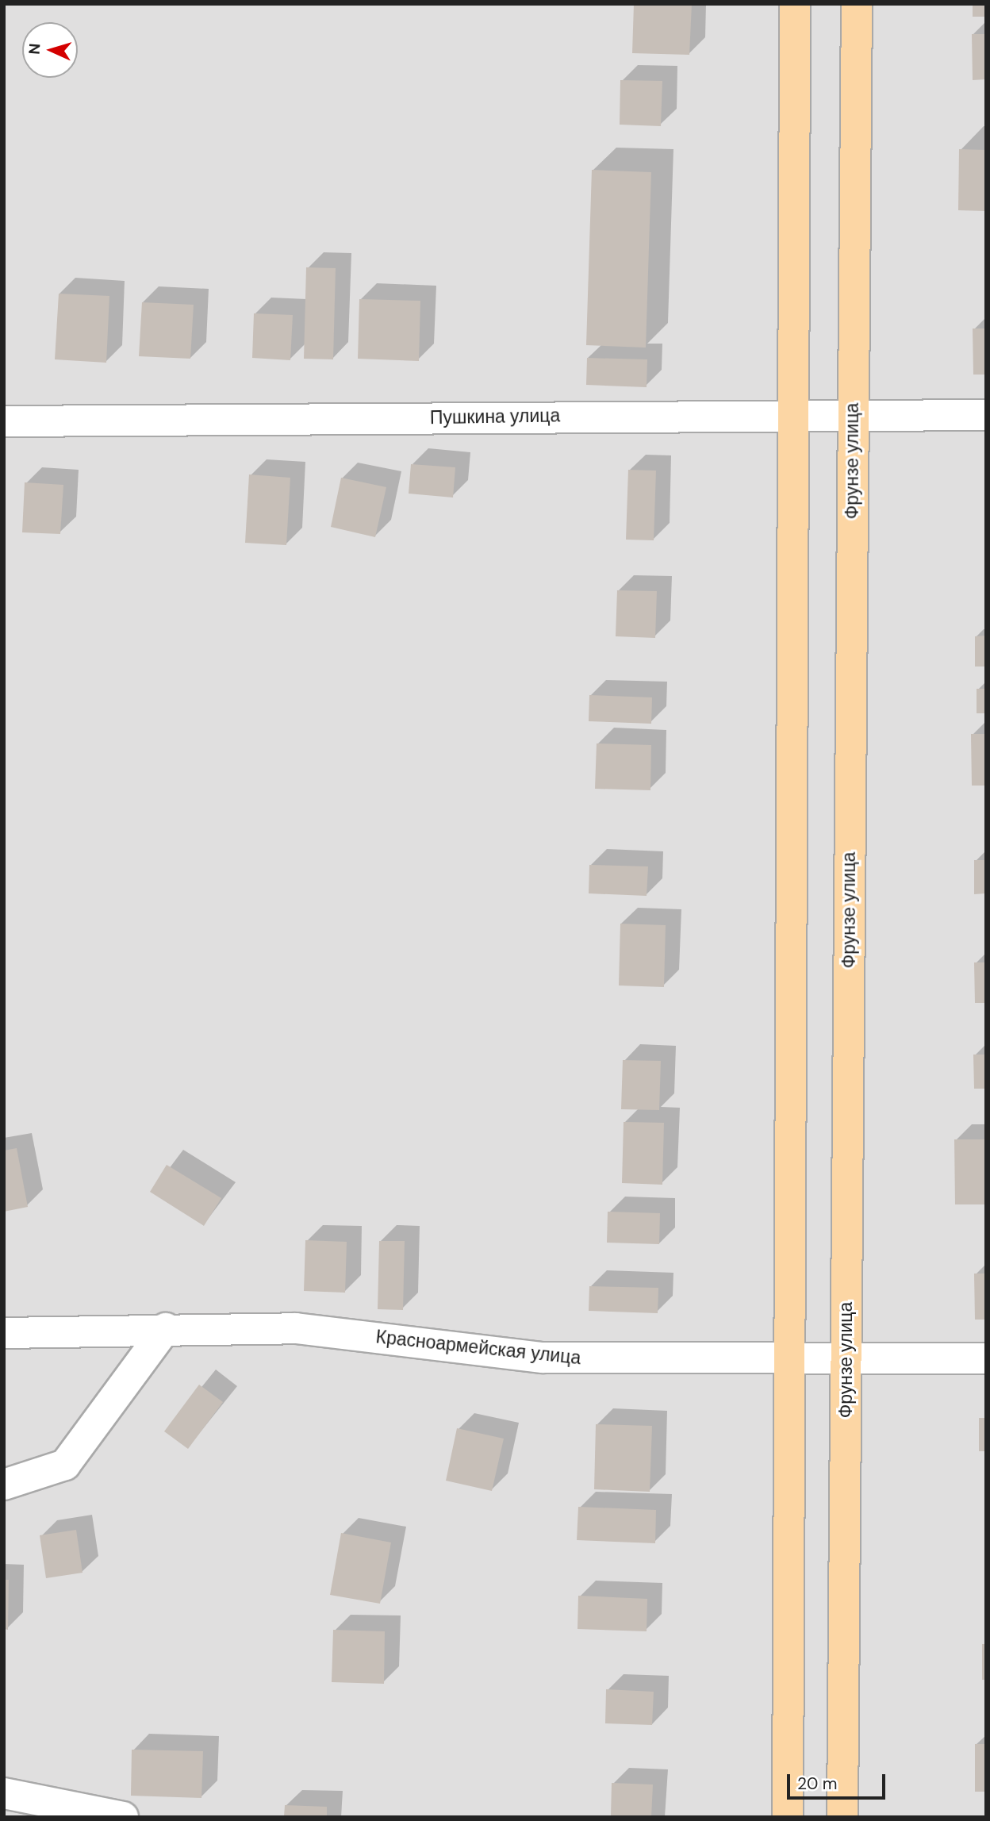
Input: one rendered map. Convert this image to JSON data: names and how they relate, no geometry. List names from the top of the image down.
{
  "streets": {
    "main road": ["Фрунзе улица"],
    "street": ["Пушкина улица", "Красноармейская улица"]
  },
  "crossings": [
    ["Пушкина улица", "Фрунзе улица"],
    ["Фрунзе улица", "Красноармейская улица"]
  ],
  "scale_bar": "20 m",
  "north": "left"
}
